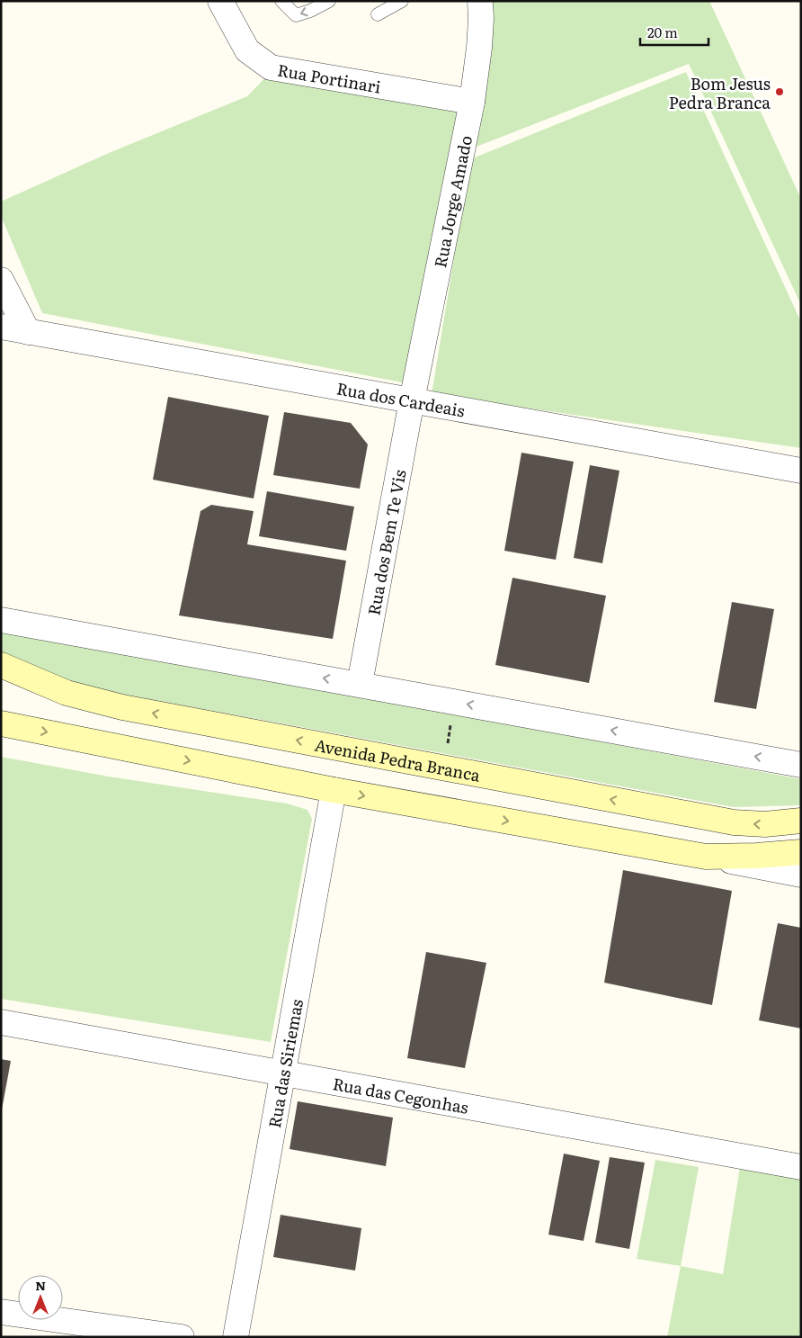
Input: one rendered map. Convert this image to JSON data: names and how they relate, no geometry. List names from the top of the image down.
{
  "streets": {
    "main road": ["Avenida Pedra Branca"],
    "street": [
      "Rua Portinari",
      "Rua Jorge Amado",
      "Rua dos Cardeais",
      "Rua dos Bem Te Vis",
      "Rua das Siriemas",
      "Rua das Cegonhas"
    ]
  },
  "crossings": [
    ["Rua Portinari", "Rua Jorge Amado"],
    ["Rua Jorge Amado", "Rua dos Cardeais"],
    ["Rua Jorge Amado", "Rua dos Bem Te Vis"],
    ["Rua dos Cardeais", "Rua dos Bem Te Vis"],
    ["Rua das Siriemas", "Rua das Cegonhas"]
  ],
  "places": ["Bom Jesus Pedra Branca"],
  "scale_bar": "20 m",
  "north": "top"
}
